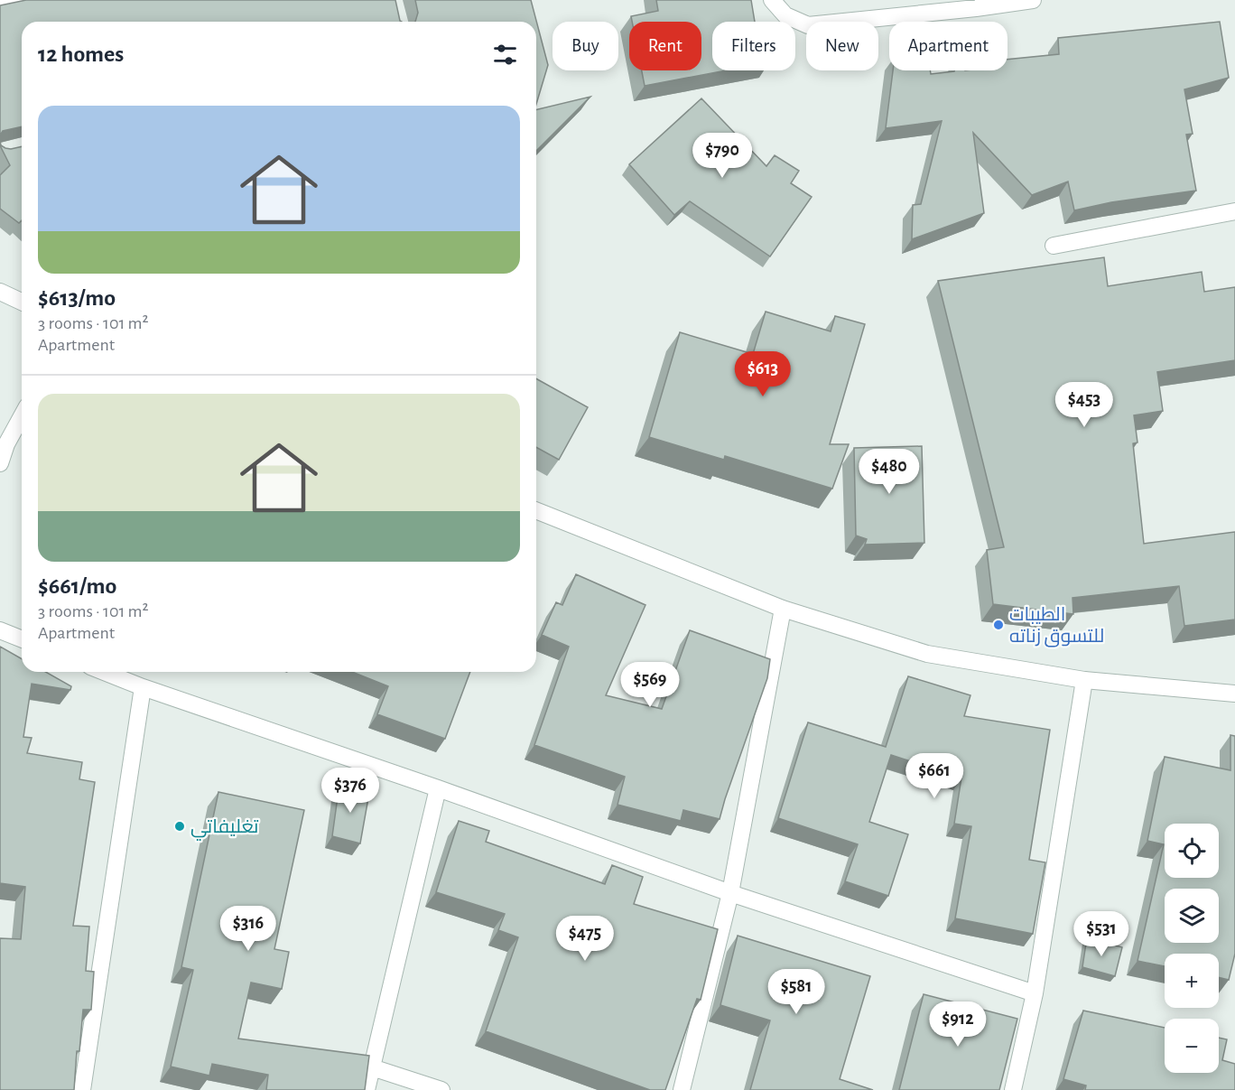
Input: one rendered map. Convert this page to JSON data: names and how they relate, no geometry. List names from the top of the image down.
{
  "places": ["الطيبات للتسوق زناته", "تغليفاتي"],
  "page": {
    "chip": [
      "Buy",
      "Rent",
      "Filters",
      "New",
      "Apartment"
    ],
    "heading": "12 homes",
    "list": [
      {
        "name": "$613/mo",
        "note": "3 rooms · 101 m² · Apartment"
      },
      {
        "name": "$661/mo",
        "note": "3 rooms · 101 m² · Apartment"
      }
    ],
    "price": [
      "$790",
      "$613",
      "$453",
      "$480",
      "$569",
      "$661",
      "$376",
      "$316",
      "$531",
      "$475",
      "$581",
      "$912"
    ],
    "map_buttons": ["+", "−"]
  }
}
